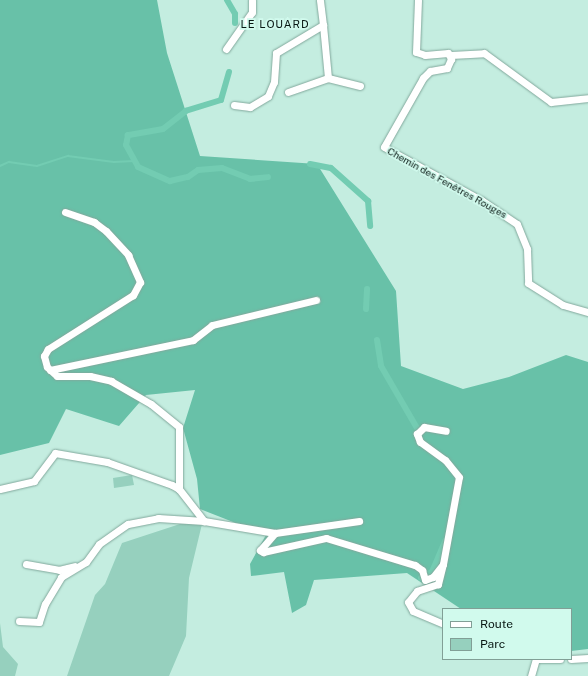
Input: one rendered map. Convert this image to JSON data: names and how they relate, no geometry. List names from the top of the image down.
{
  "streets": {
    "street": ["Chemin des Fenêtres Rouges"]
  },
  "districts": ["LE LOUARD"],
  "legend": ["Route", "Parc"]
}
